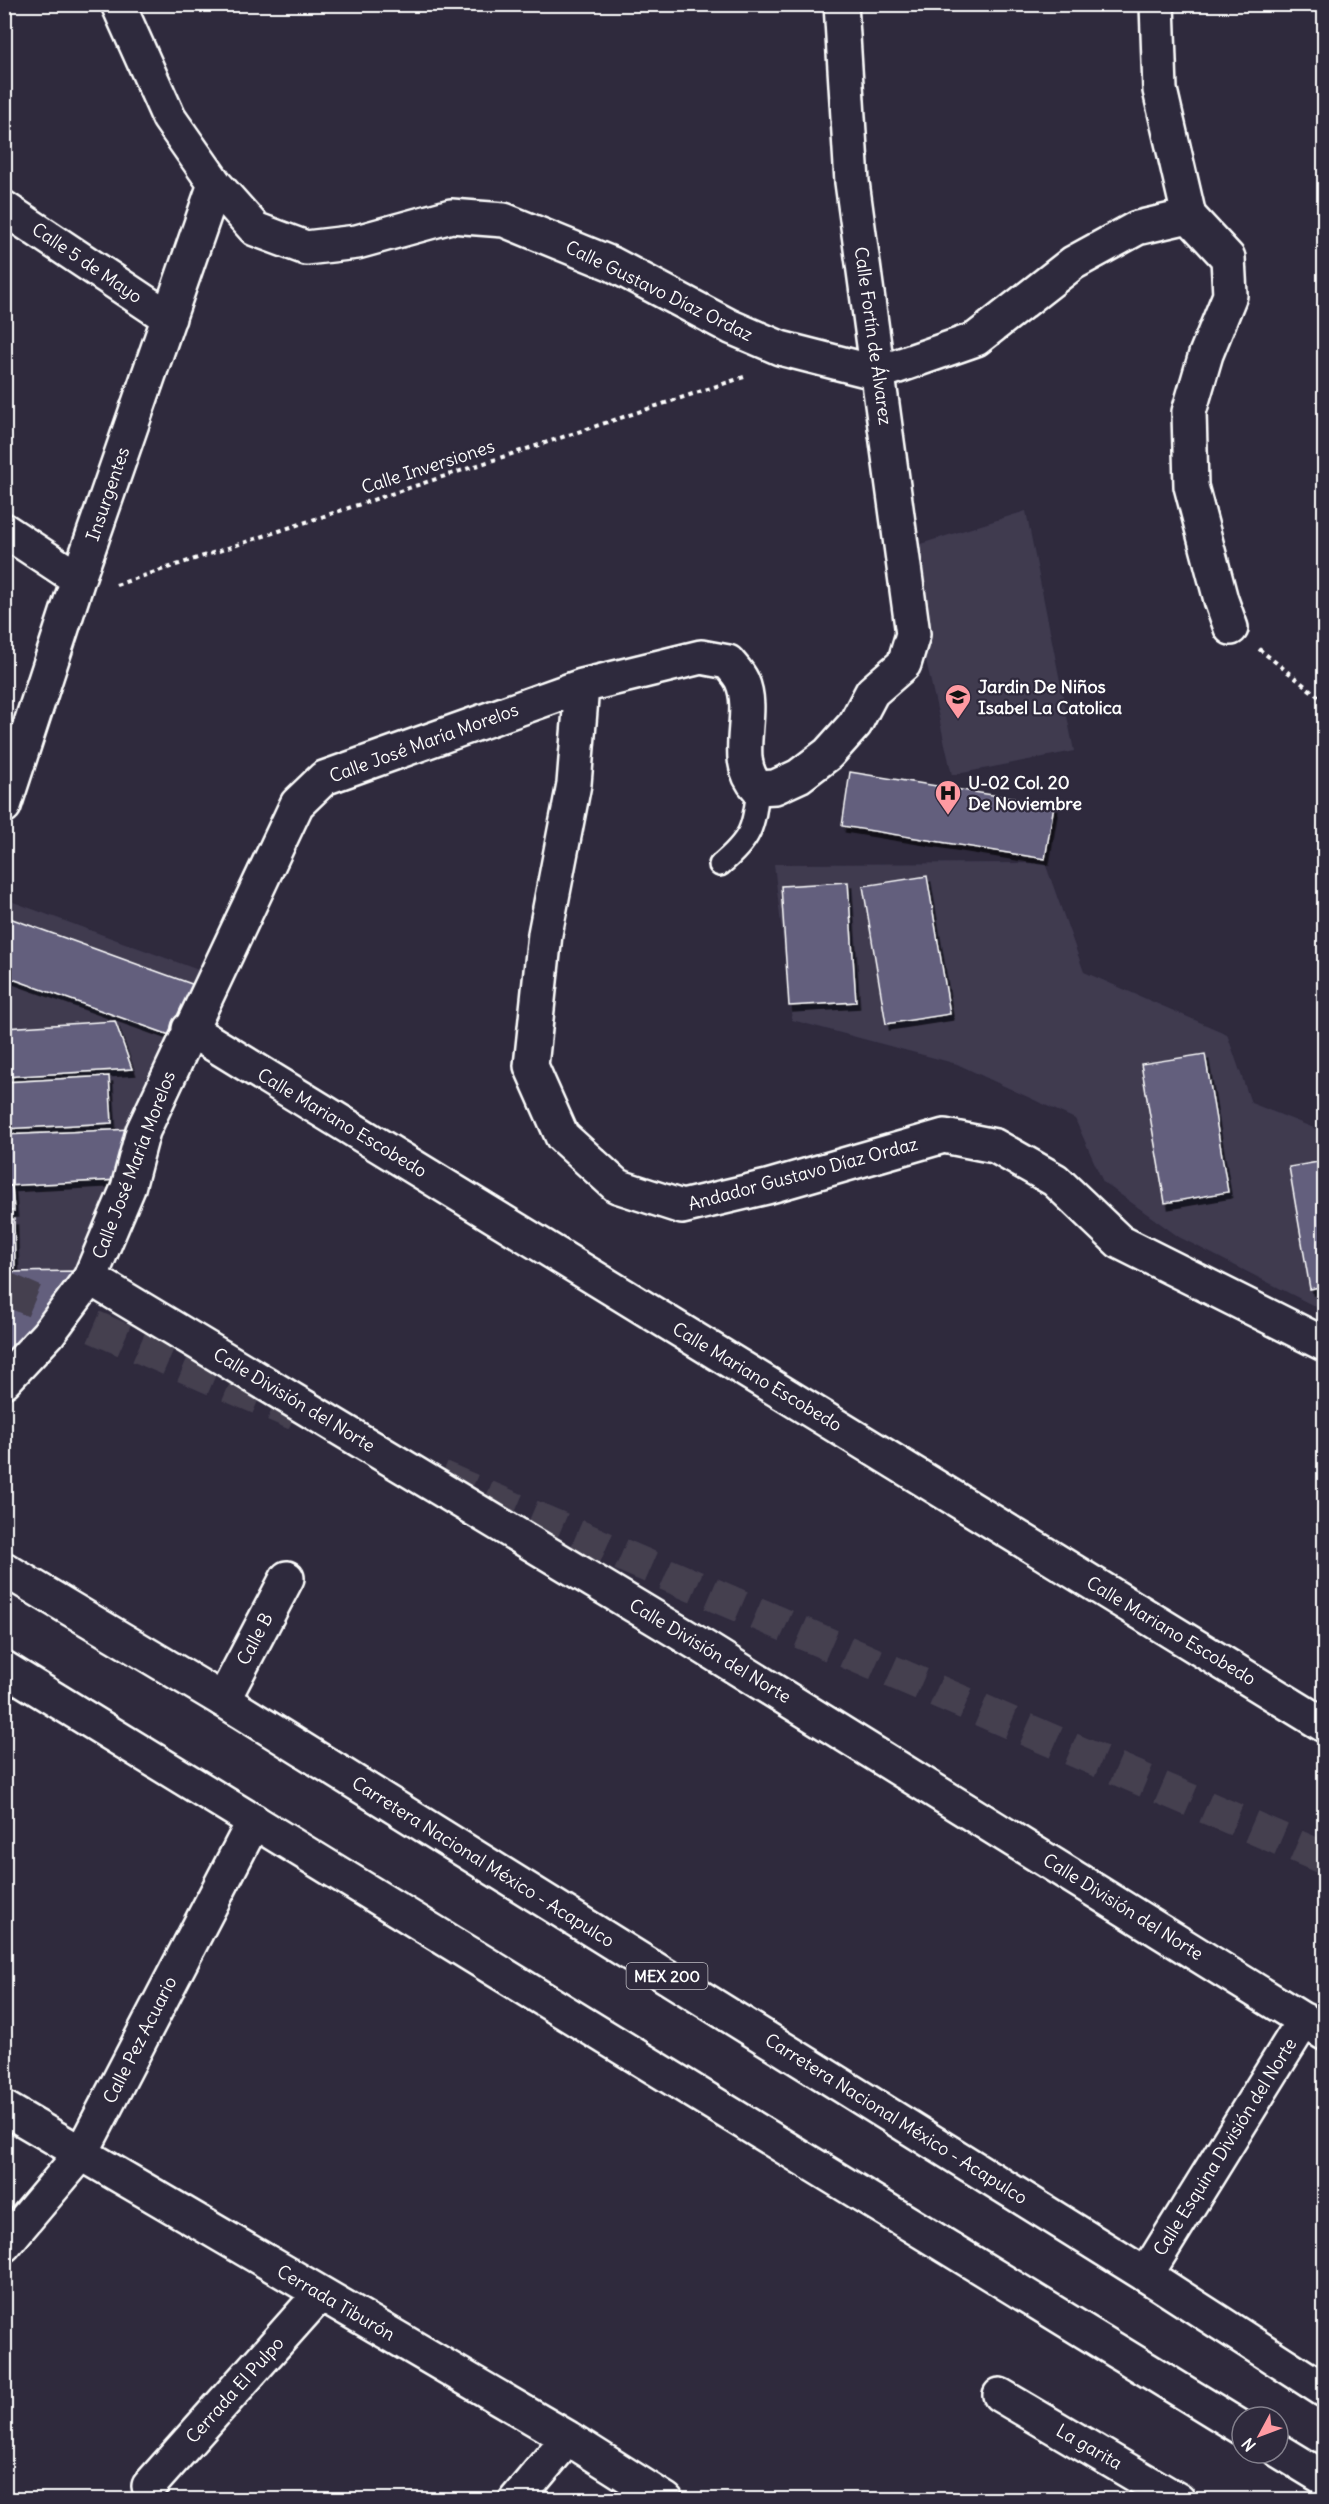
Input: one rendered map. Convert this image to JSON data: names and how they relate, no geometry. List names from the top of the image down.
{
  "streets": {
    "street": [
      "Calle 5 de Mayo",
      "Calle Gustavo Díaz Ordaz",
      "Calle Fortín de Álvarez",
      "Insurgentes",
      "Calle José María Morelos",
      "Calle Mariano Escobedo",
      "Andador Gustavo Díaz Ordaz",
      "Calle División del Norte",
      "Calle B",
      "Carretera Nacional México - Acapulco",
      "MEX 200",
      "Calle Pez Acuario",
      "Calle Esquina División del Norte",
      "Cerrada Tiburón",
      "Cerrada El Pulpo",
      "La garita"
    ],
    "path": ["Calle Inversiones"]
  },
  "crossings": [
    ["Calle 5 de Mayo", "Insurgentes"],
    ["Calle Gustavo Díaz Ordaz", "Calle Fortín de Álvarez"],
    ["Calle Gustavo Díaz Ordaz", "Calle Inversiones"],
    ["Calle Gustavo Díaz Ordaz", "Insurgentes"],
    ["Calle Fortín de Álvarez", "Calle José María Morelos"],
    ["Calle Inversiones", "Insurgentes"],
    ["Calle José María Morelos", "Calle Mariano Escobedo"],
    ["Calle José María Morelos", "Andador Gustavo Díaz Ordaz"],
    ["Calle José María Morelos", "Calle División del Norte"],
    ["Calle División del Norte", "Calle Esquina División del Norte"],
    ["Calle B", "Carretera Nacional México - Acapulco"],
    ["Carretera Nacional México - Acapulco", "Calle Esquina División del Norte"],
    ["Calle Pez Acuario", "Cerrada Tiburón"],
    ["Cerrada Tiburón", "Cerrada El Pulpo"]
  ],
  "places": {
    "school or university": ["Jardin De Niños Isabel La Catolica"],
    "hospital": ["U-02 Col. 20 De Noviembre"]
  },
  "north": "bottom left"
}
